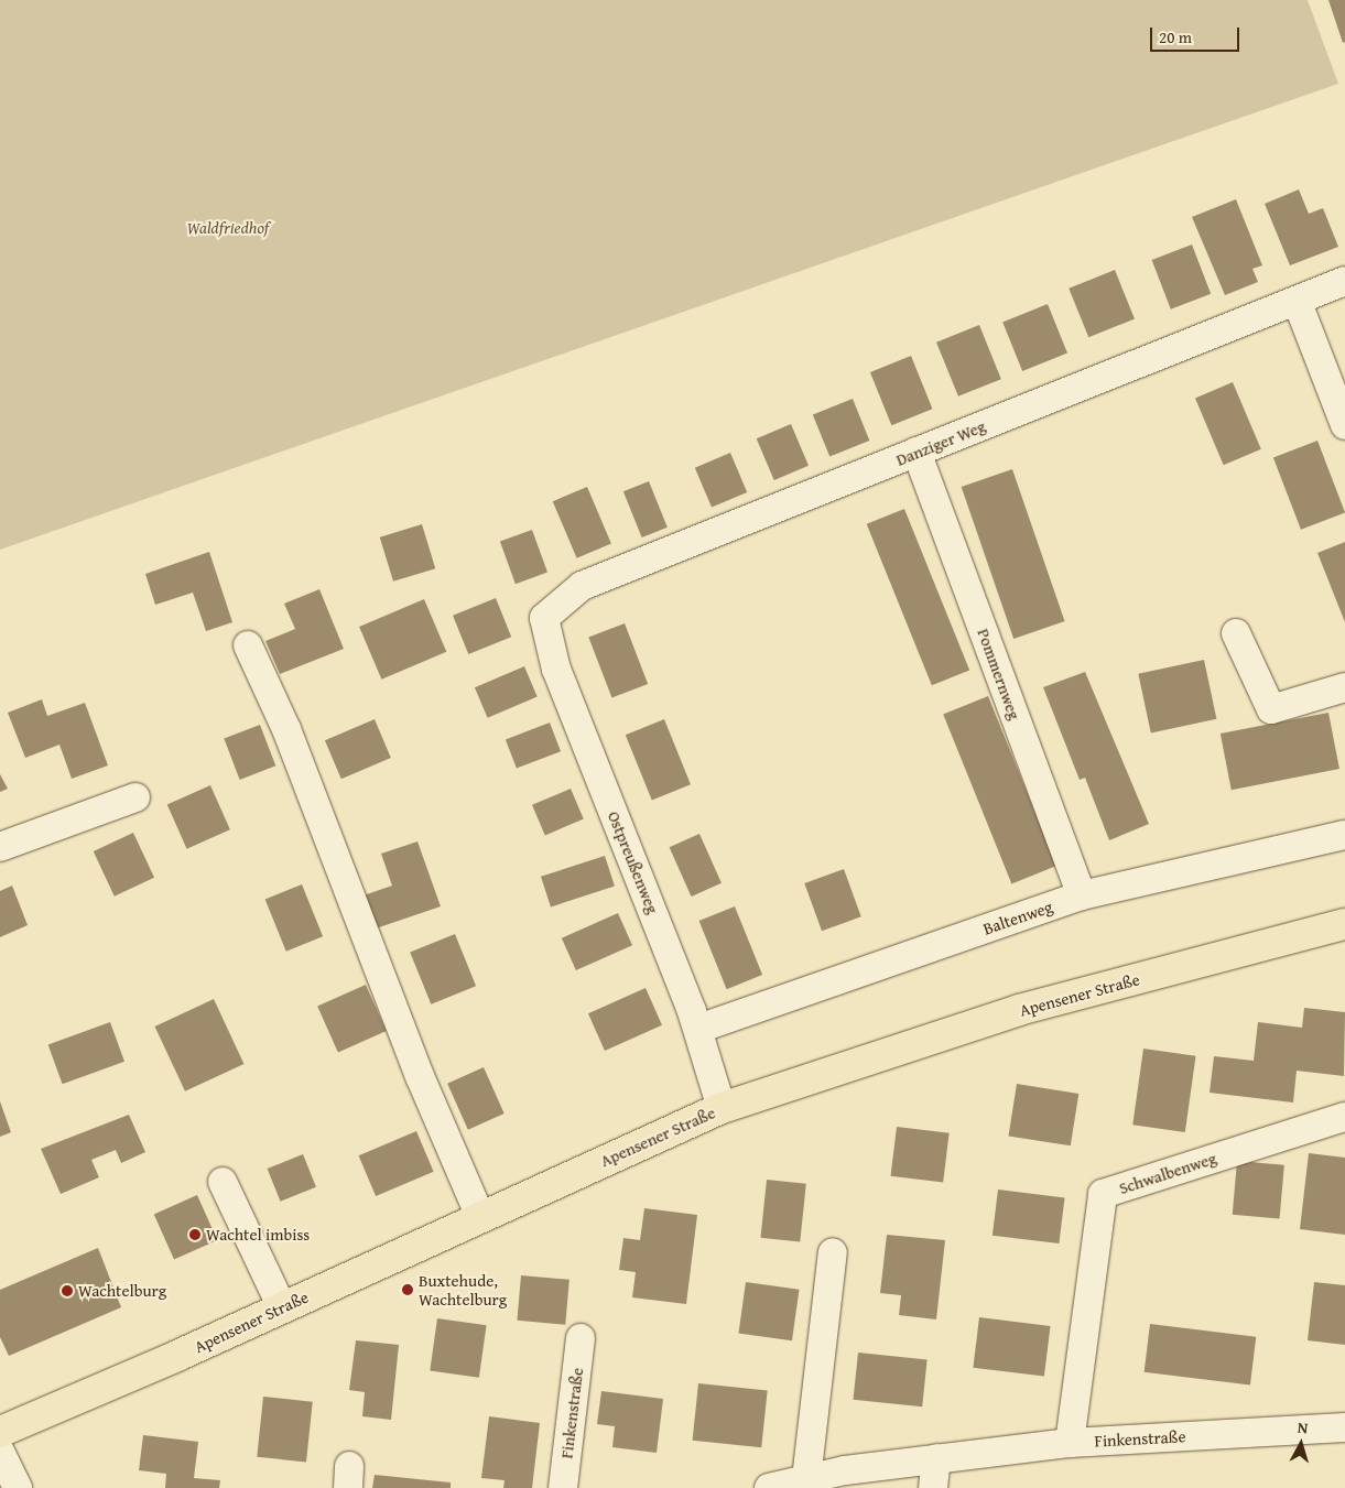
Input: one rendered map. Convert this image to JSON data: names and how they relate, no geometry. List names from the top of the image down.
{
  "streets": {
    "main road": ["Apensener Straße"],
    "street": [
      "Danziger Weg",
      "Pommernweg",
      "Ostpreußenweg",
      "Baltenweg",
      "Schwalbenweg",
      "Finkenstraße"
    ]
  },
  "crossings": [
    ["Danziger Weg", "Pommernweg"],
    ["Danziger Weg", "Ostpreußenweg"],
    ["Pommernweg", "Baltenweg"],
    ["Ostpreußenweg", "Baltenweg"],
    ["Ostpreußenweg", "Apensener Straße"],
    ["Schwalbenweg", "Finkenstraße"]
  ],
  "parks": ["Waldfriedhof"],
  "places": ["Wachtel imbiss", "Buxtehude, Wachtelburg", "Wachtelburg"],
  "scale_bar": "20 m",
  "north": "top"
}
